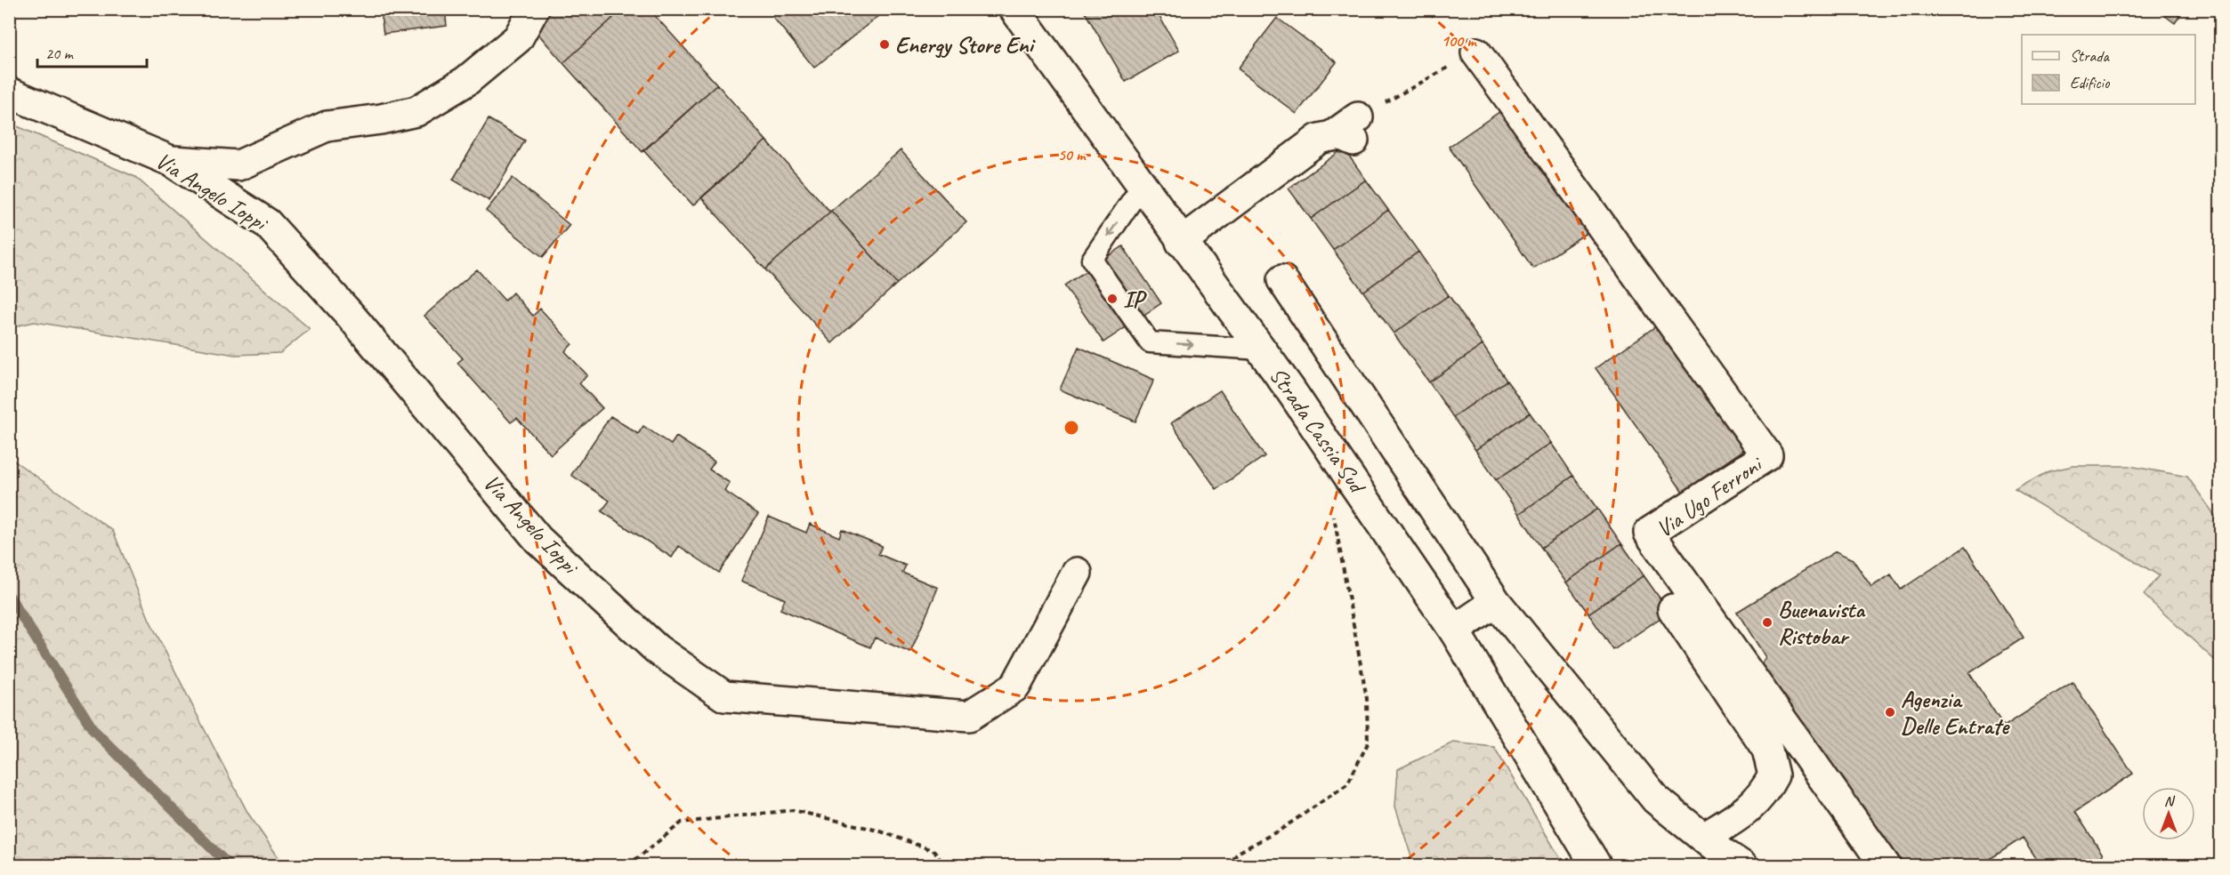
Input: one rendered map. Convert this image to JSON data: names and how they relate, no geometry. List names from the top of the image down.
{
  "streets": {
    "street": ["Via Angelo Ioppi", "Strada Cassia Sud", "Via Ugo Ferroni"]
  },
  "places": [
    "Energy Store Eni",
    "IP",
    "Buenavista Ristobar",
    "Agenzia Delle Entrate"
  ],
  "legend": ["Strada", "Edificio"],
  "scale_bar": "20 m",
  "north": "top",
  "rings": ["100 m", "50 m"]
}
